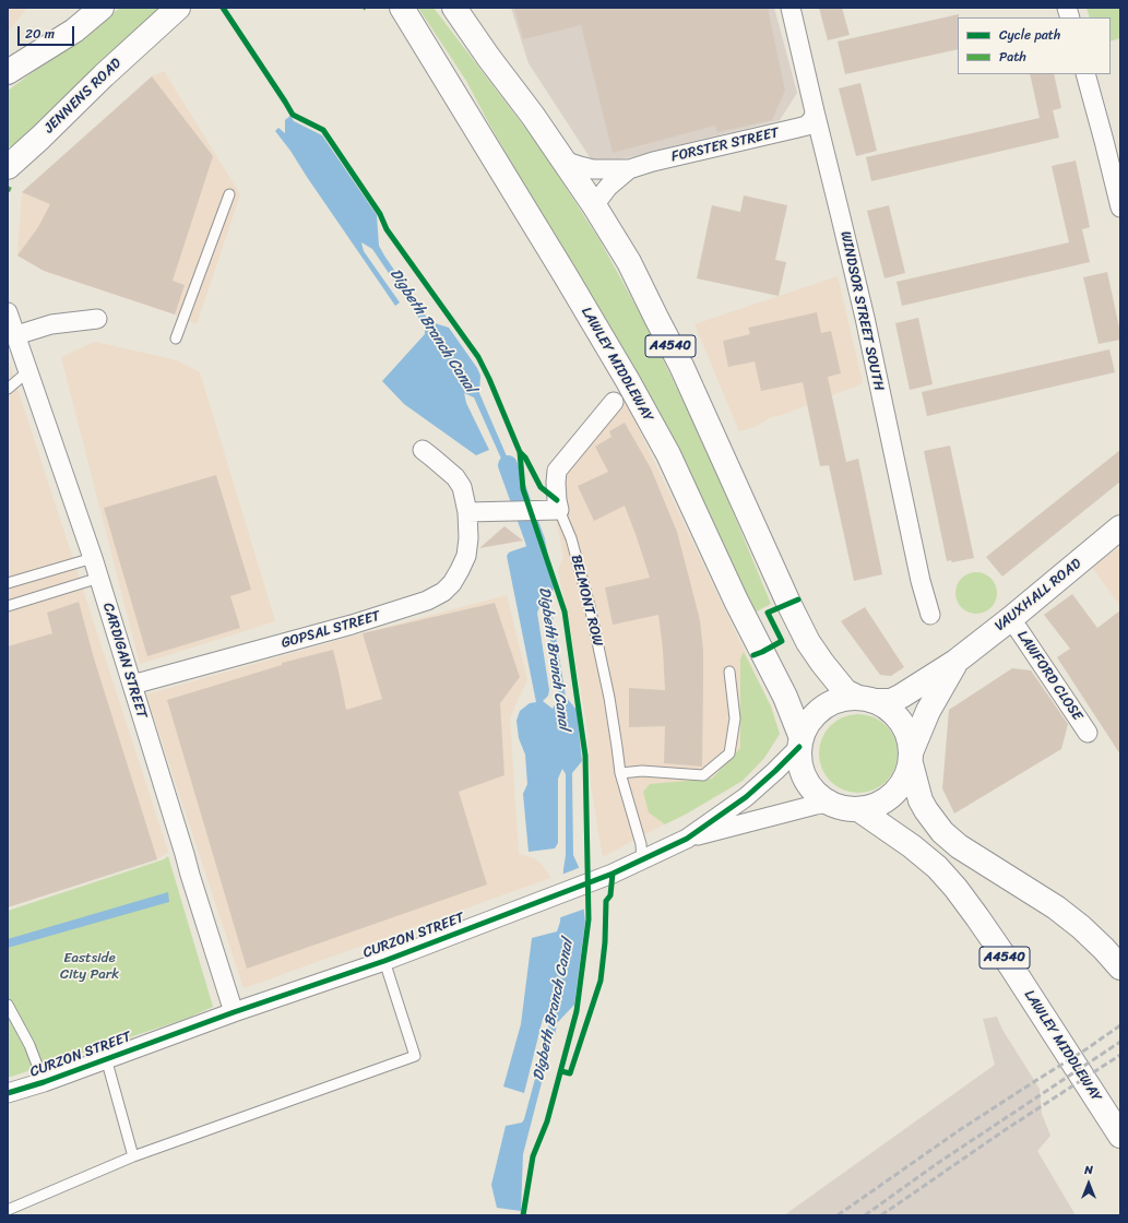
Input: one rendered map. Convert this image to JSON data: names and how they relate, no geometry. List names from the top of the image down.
{
  "streets": {
    "main road": [
      "JENNENS ROAD",
      "A4540",
      "LAWLEY MIDDLEWAY",
      "VAUXHALL ROAD"
    ],
    "street": [
      "FORSTER STREET",
      "WINDSOR STREET SOUTH",
      "GOPSAL STREET",
      "CARDIGAN STREET",
      "LAWFORD CLOSE",
      "CURZON STREET"
    ],
    "lane": ["BELMONT ROW"]
  },
  "crossings": [
    ["FORSTER STREET", "WINDSOR STREET SOUTH"],
    ["FORSTER STREET", "A4540"],
    ["A4540", "LAWLEY MIDDLEWAY"],
    ["A4540", "VAUXHALL ROAD"],
    ["A4540", "CURZON STREET"],
    ["LAWLEY MIDDLEWAY", "VAUXHALL ROAD"],
    ["LAWLEY MIDDLEWAY", "CURZON STREET"],
    ["VAUXHALL ROAD", "LAWFORD CLOSE"],
    ["VAUXHALL ROAD", "CURZON STREET"],
    ["BELMONT ROW", "CURZON STREET"],
    ["GOPSAL STREET", "CARDIGAN STREET"],
    ["CARDIGAN STREET", "CURZON STREET"]
  ],
  "water": ["Digbeth Branch Canal"],
  "parks": ["Eastside City Park"],
  "legend": ["Cycle path", "Path"],
  "scale_bar": "20 m",
  "north": "top"
}
